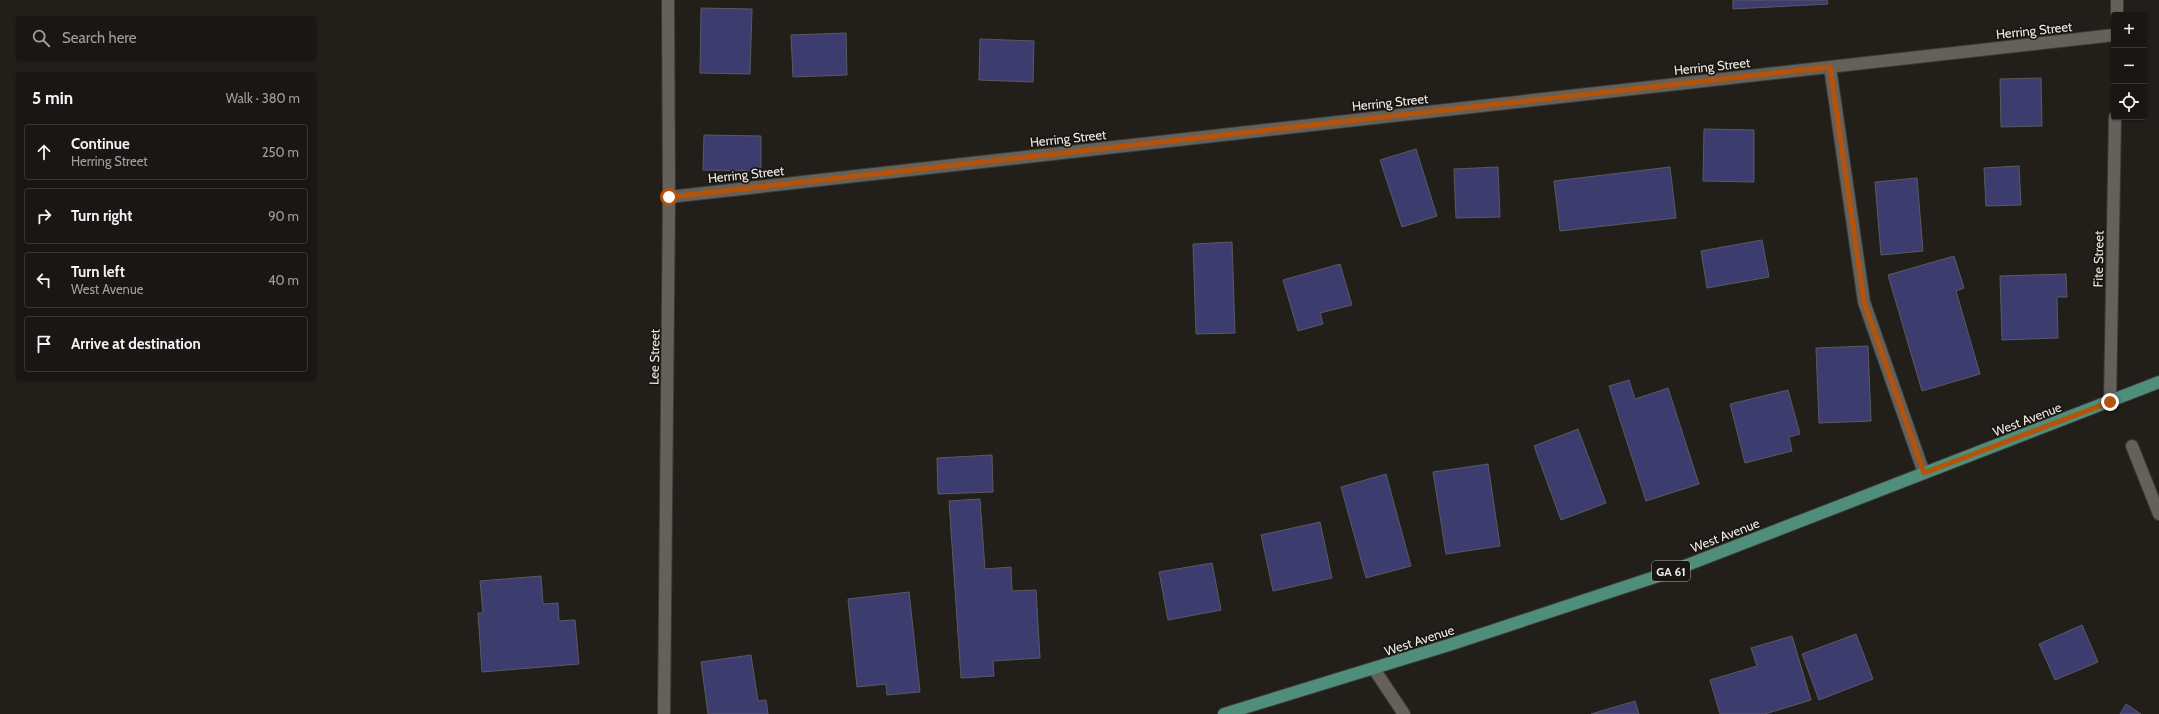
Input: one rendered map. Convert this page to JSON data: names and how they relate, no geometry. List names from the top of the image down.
{
  "streets": {
    "main road": ["West Avenue", "GA 61"],
    "street": ["Herring Street", "Fite Street", "Lee Street"]
  },
  "crossings": [
    ["Herring Street", "Lee Street"],
    ["Fite Street", "West Avenue"]
  ],
  "page": {
    "map_buttons": ["+", "−"],
    "search": "Search here",
    "heading": ["5 min", "Walk · 380 m"],
    "list": [
      ["Continue", "Herring Street", "250 m"],
      ["Turn right", "90 m"],
      ["Turn left", "West Avenue", "40 m"],
      "Arrive at destination"
    ]
  }
}
